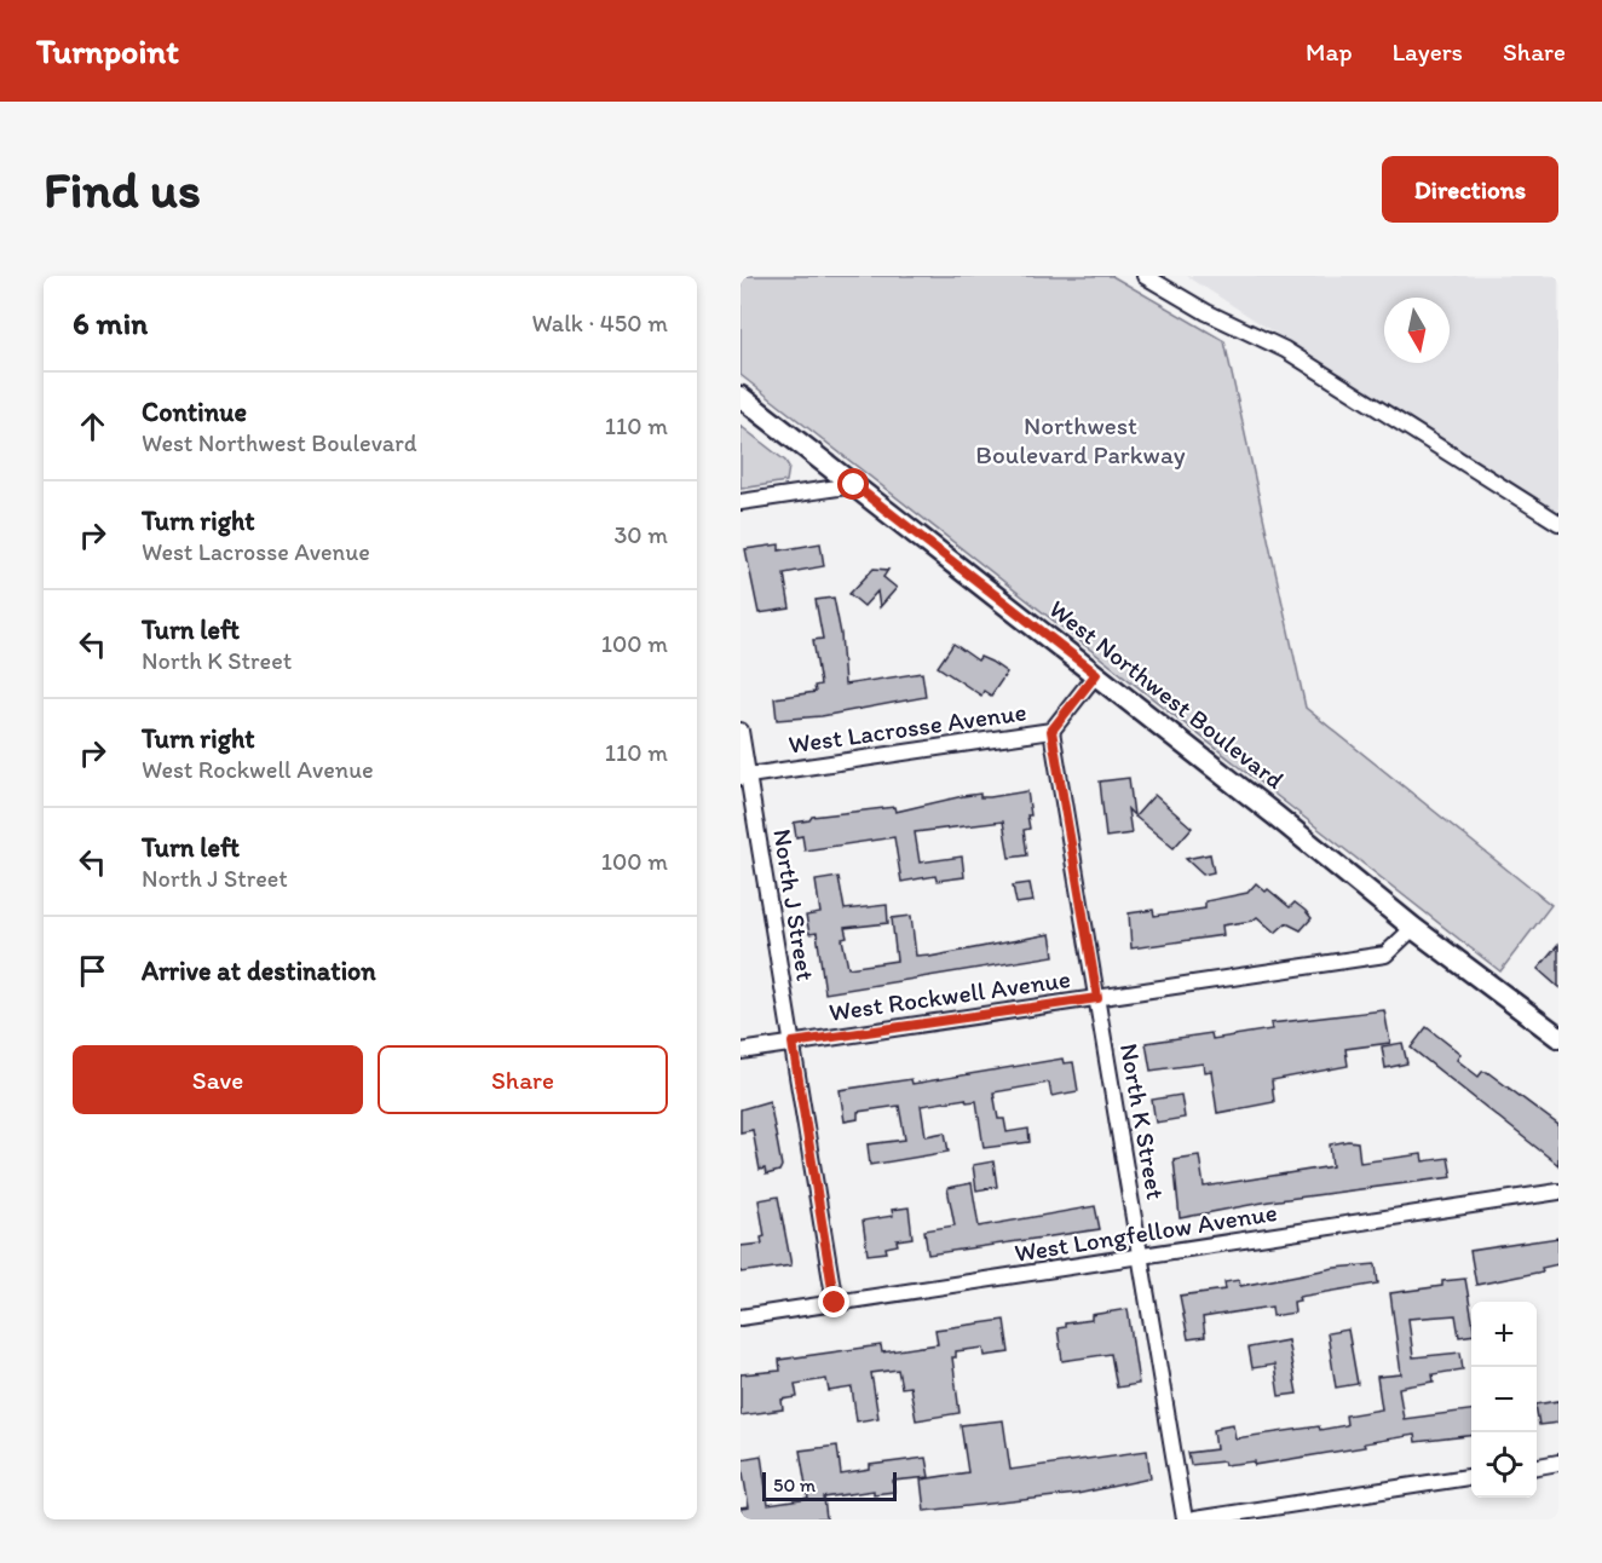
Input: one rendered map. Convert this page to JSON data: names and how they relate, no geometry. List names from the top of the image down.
{
  "streets": {
    "main road": ["West Northwest Boulevard"],
    "street": [
      "West Lacrosse Avenue",
      "North J Street",
      "West Rockwell Avenue",
      "North K Street",
      "West Longfellow Avenue"
    ]
  },
  "crossings": [
    ["West Northwest Boulevard", "West Lacrosse Avenue"],
    ["West Northwest Boulevard", "West Rockwell Avenue"],
    ["West Lacrosse Avenue", "North J Street"],
    ["West Lacrosse Avenue", "North K Street"],
    ["North J Street", "West Rockwell Avenue"],
    ["North J Street", "West Longfellow Avenue"],
    ["West Rockwell Avenue", "North K Street"],
    ["North K Street", "West Longfellow Avenue"]
  ],
  "parks": ["Northwest Boulevard Parkway"],
  "scale_bar": "50 m",
  "north": "bottom",
  "page": {
    "header": "Turnpoint",
    "nav": ["Map", "Layers", "Share"],
    "buttons": [
      "Directions",
      ["Save", "Share"]
    ],
    "title": "Find us",
    "heading": ["6 min", "Walk · 450 m"],
    "list": [
      ["Continue", "West Northwest Boulevard", "110 m"],
      ["Turn right", "West Lacrosse Avenue", "30 m"],
      ["Turn left", "North K Street", "100 m"],
      ["Turn right", "West Rockwell Avenue", "110 m"],
      ["Turn left", "North J Street", "100 m"],
      "Arrive at destination"
    ],
    "map_buttons": ["+", "−"],
    "scale": "50 m"
  }
}
